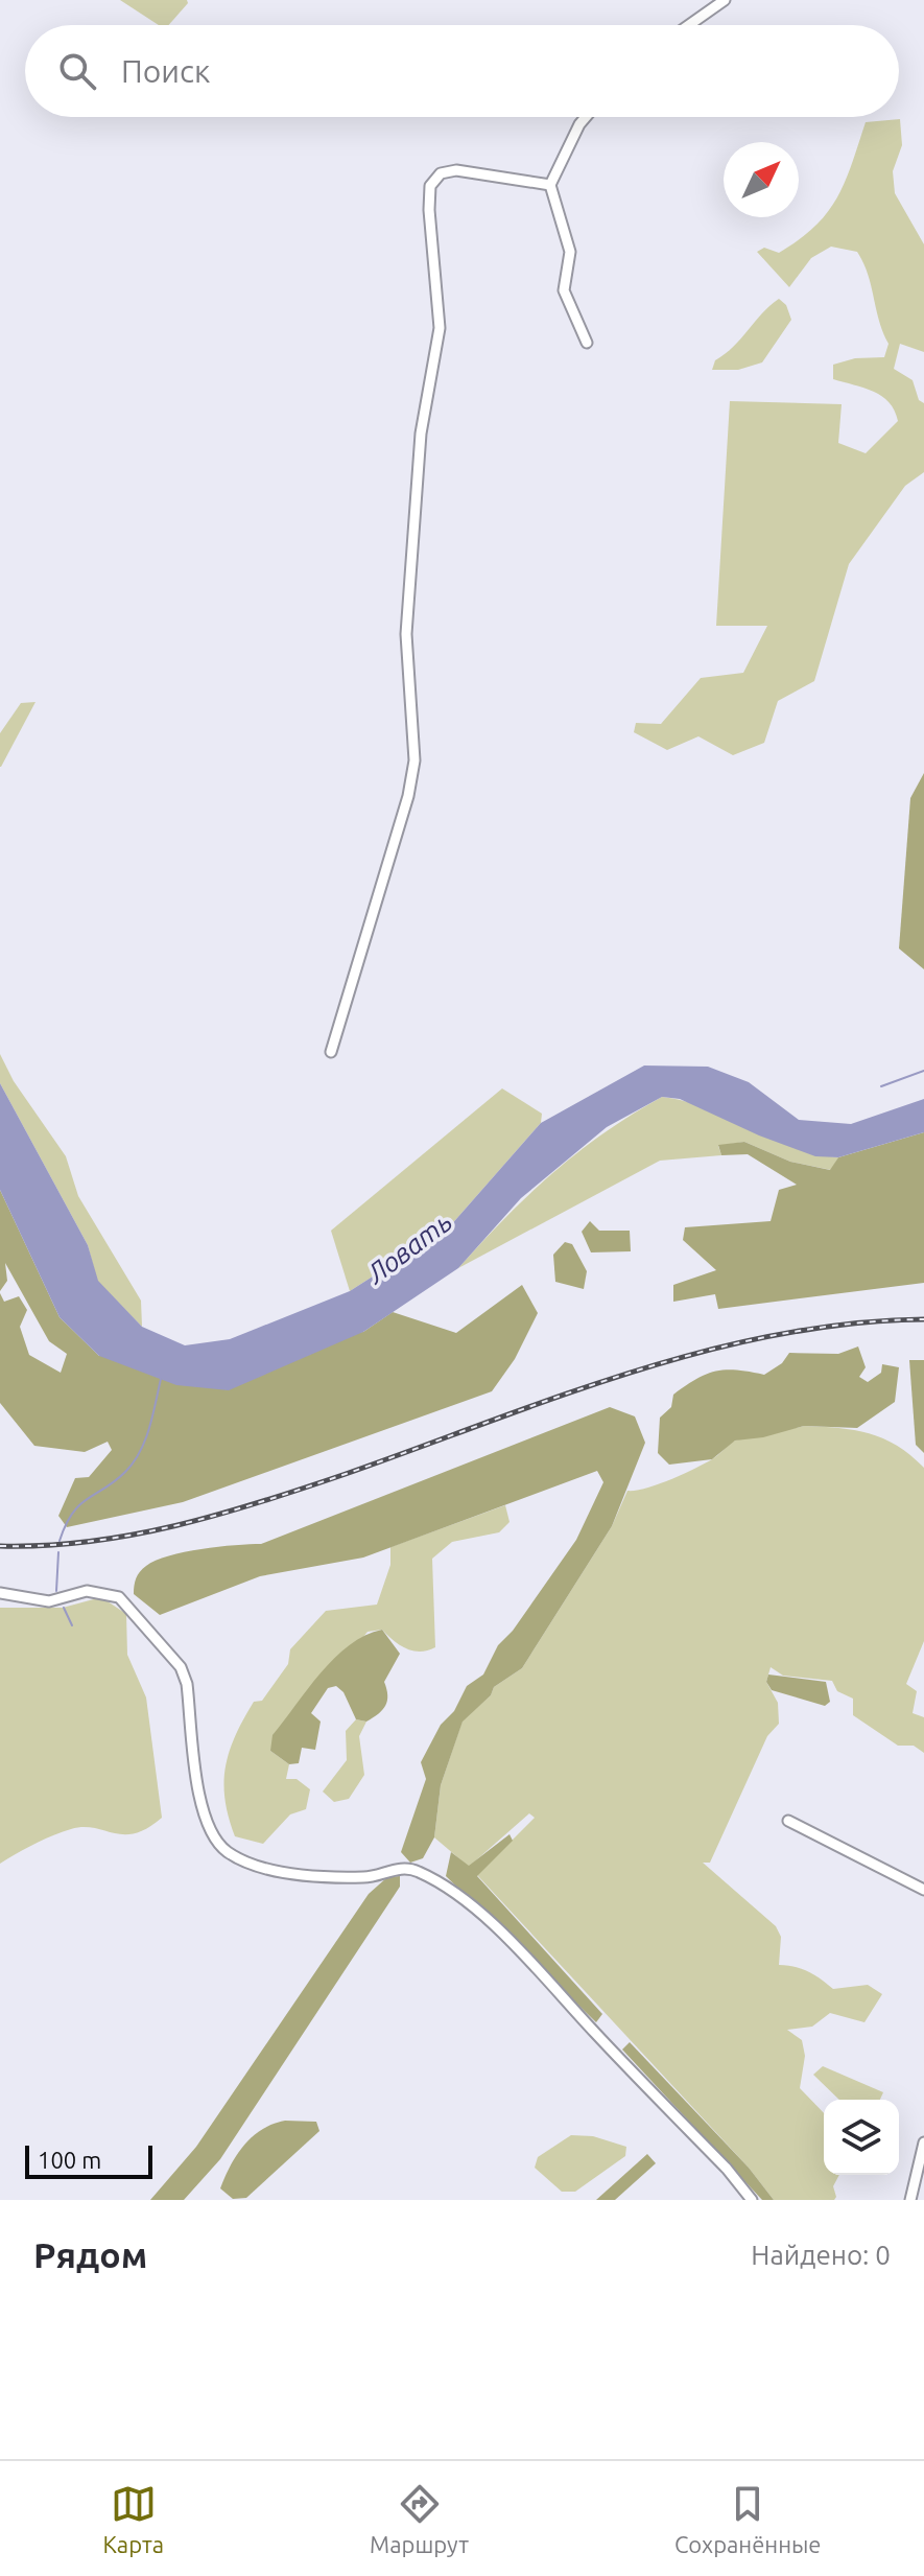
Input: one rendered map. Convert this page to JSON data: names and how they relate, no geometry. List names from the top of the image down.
{
  "water": ["Ловать"],
  "scale_bar": "100 m",
  "north": "top right",
  "page": {
    "search": "Поиск",
    "scale": "100 m",
    "heading": ["Рядом", "Найдено: 0"],
    "nav": ["Карта", "Маршрут", "Сохранённые"]
  }
}
